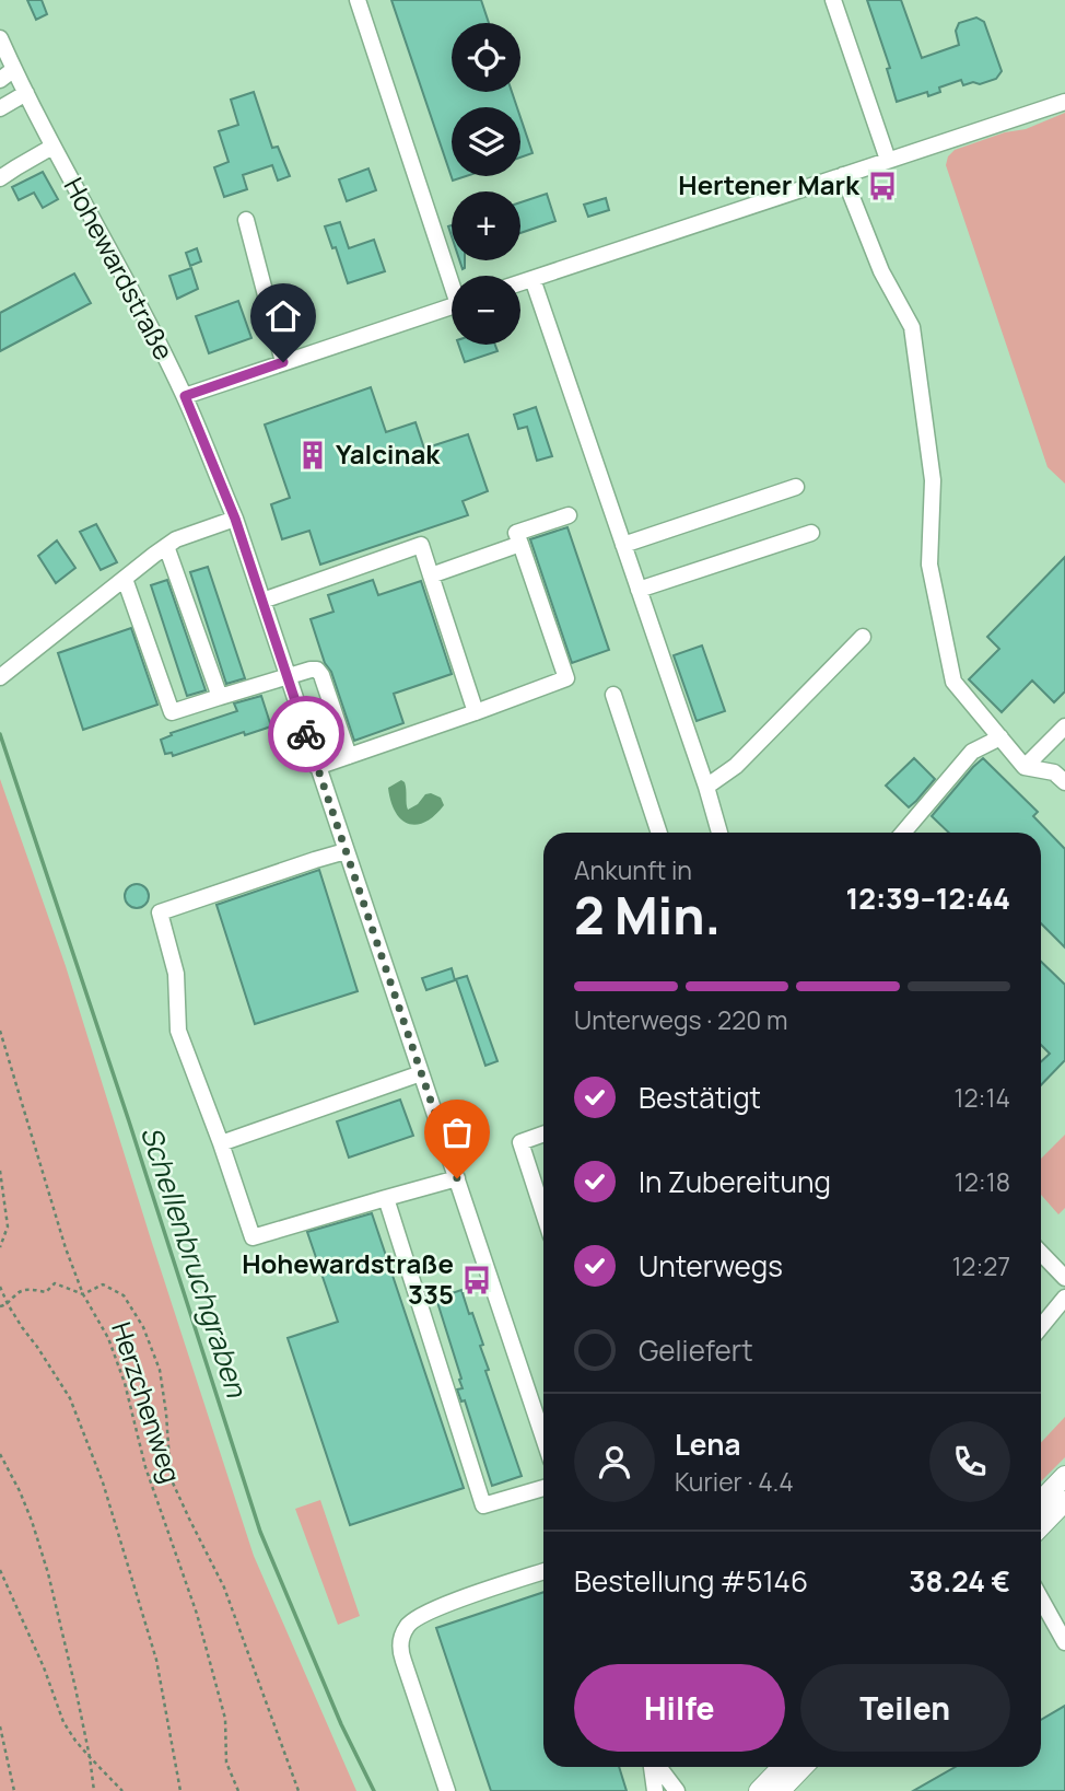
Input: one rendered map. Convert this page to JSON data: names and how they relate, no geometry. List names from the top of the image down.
{
  "streets": {
    "street": ["Hohewardstraße"],
    "path": ["Herzchenweg"]
  },
  "water": ["Schellenbruchgraben"],
  "places": {
    "bus stop": ["Hertener Mark", "Hohewardstraße 335"],
    "building": ["Yalcinak"]
  },
  "page": {
    "map_buttons": ["+", "−"],
    "heading": ["2 Min.", "Ankunft in", "12:39–12:44"],
    "panel": [
      "Lena",
      "Kurier · 4.4",
      "Bestellung #5146",
      "38.24 €"
    ],
    "bar": "Unterwegs · 220 m",
    "list": [
      ["Bestätigt", "12:14"],
      ["In Zubereitung", "12:18"],
      ["Unterwegs", "12:27"],
      "Geliefert"
    ],
    "buttons": ["Hilfe", "Teilen"]
  }
}
